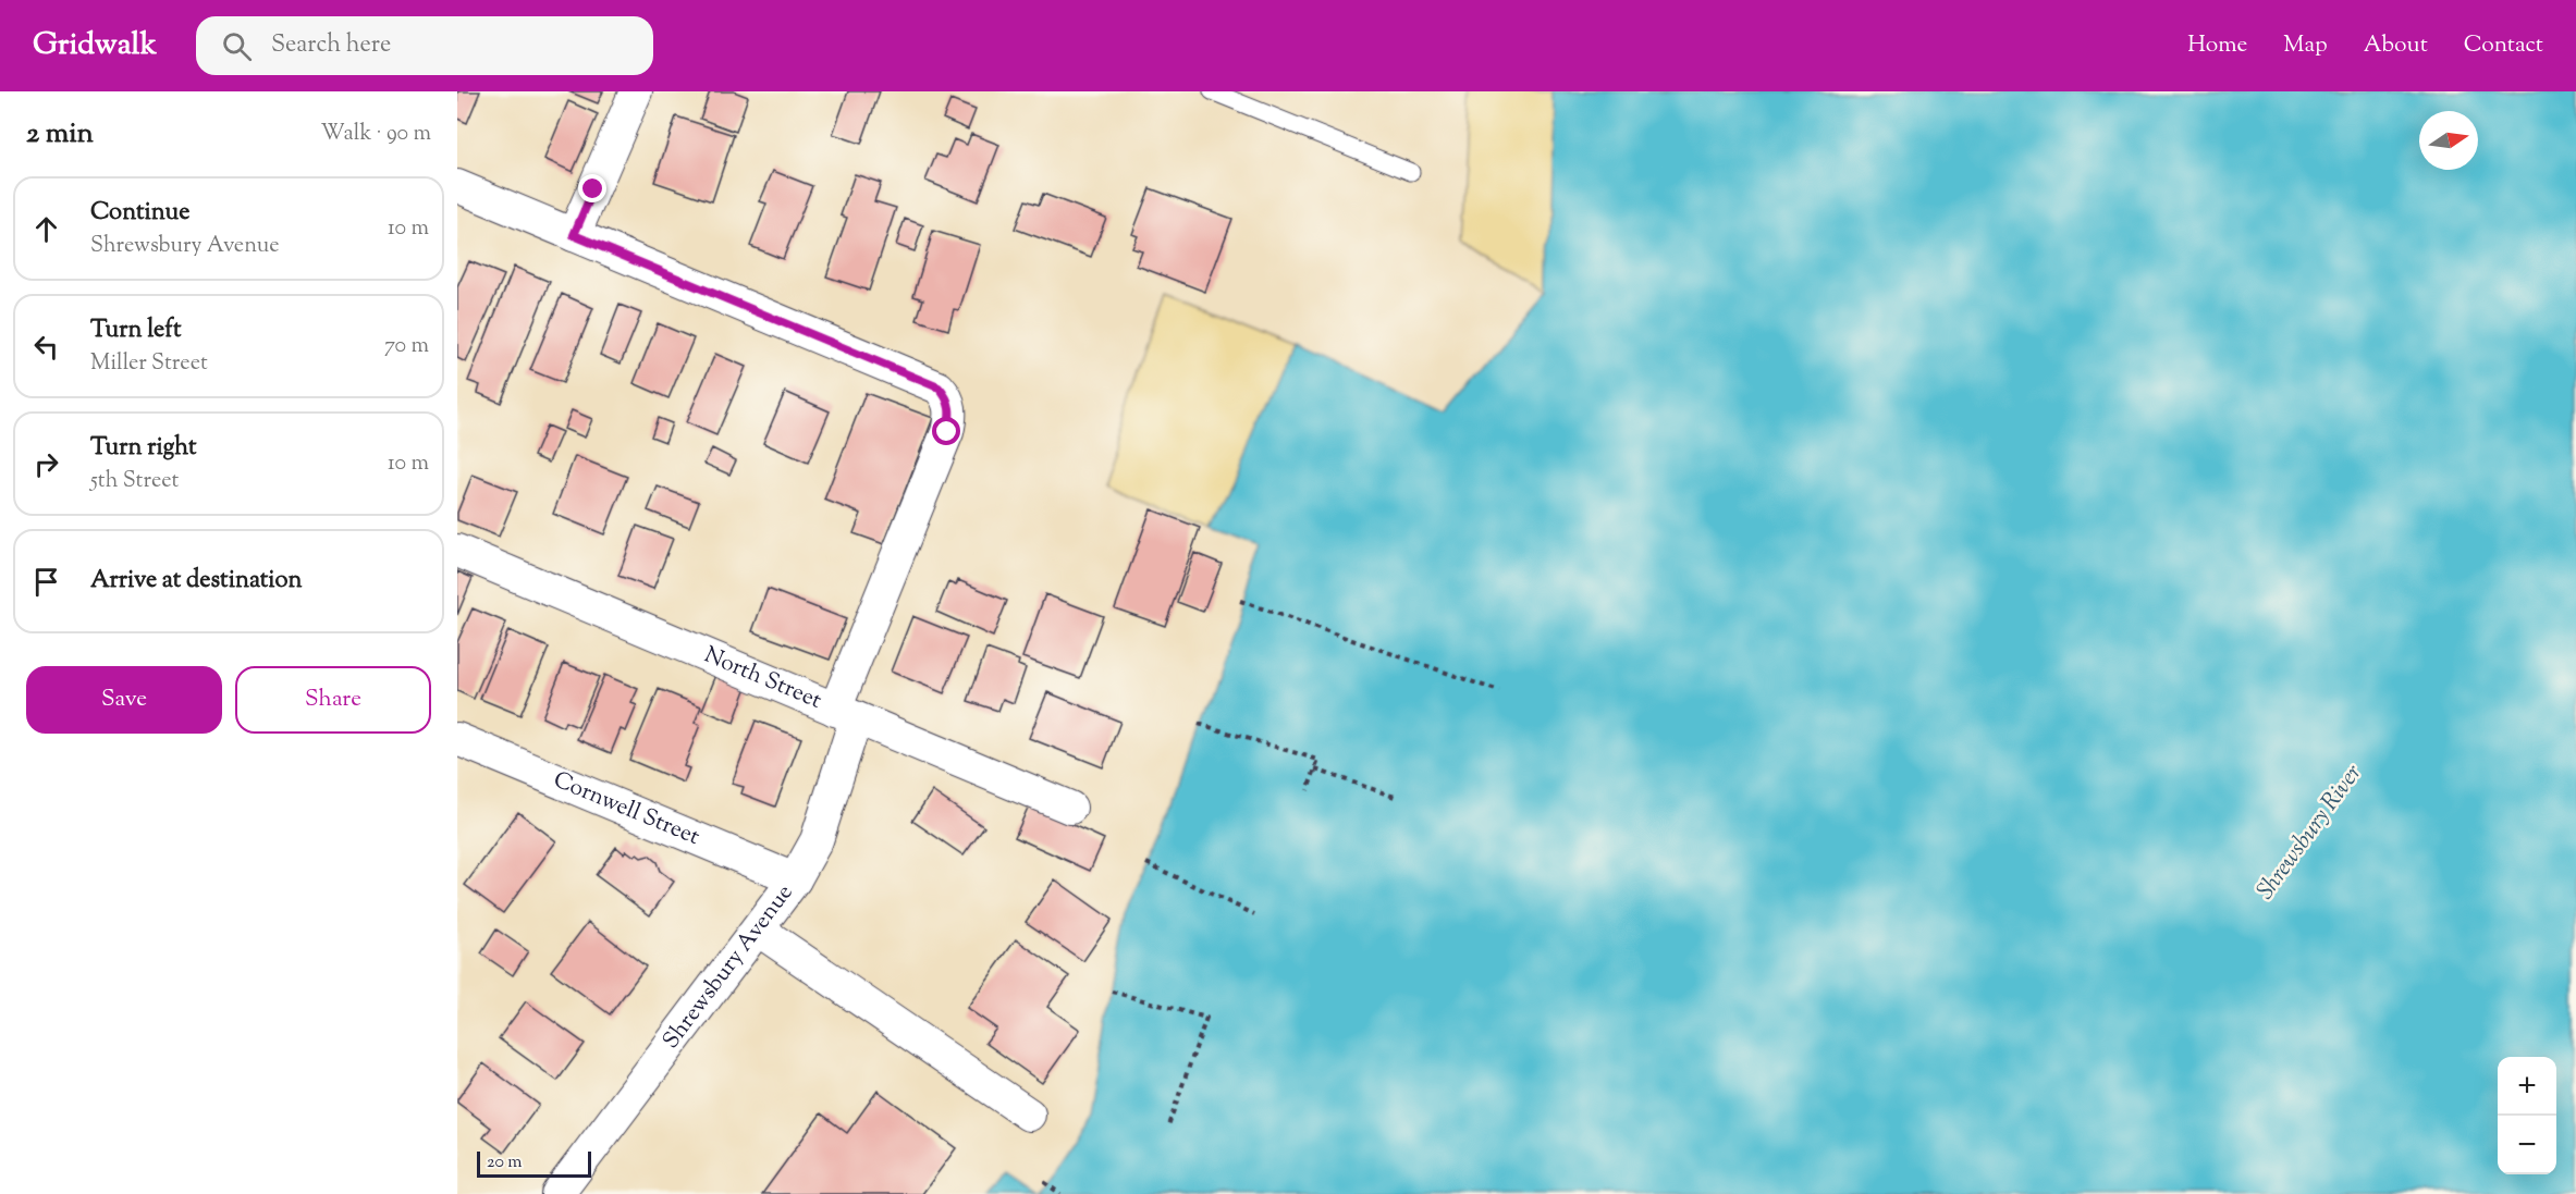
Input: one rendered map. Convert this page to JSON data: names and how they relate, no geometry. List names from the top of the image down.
{
  "streets": {
    "street": ["North Street", "Cornwell Street", "Shrewsbury Avenue"]
  },
  "crossings": [
    ["North Street", "Shrewsbury Avenue"],
    ["Cornwell Street", "Shrewsbury Avenue"]
  ],
  "water": ["Shrewsbury River"],
  "scale_bar": "20 m",
  "north": "right",
  "page": {
    "header": "Gridwalk",
    "search": "Search here",
    "nav": [
      "Home",
      "Map",
      "About",
      "Contact"
    ],
    "heading": ["2 min", "Walk · 90 m"],
    "list": [
      ["Continue", "Shrewsbury Avenue", "10 m"],
      ["Turn left", "Miller Street", "70 m"],
      ["Turn right", "5th Street", "10 m"],
      "Arrive at destination"
    ],
    "buttons": ["Save", "Share"],
    "map_buttons": ["+", "−"],
    "scale": "20 m"
  }
}
